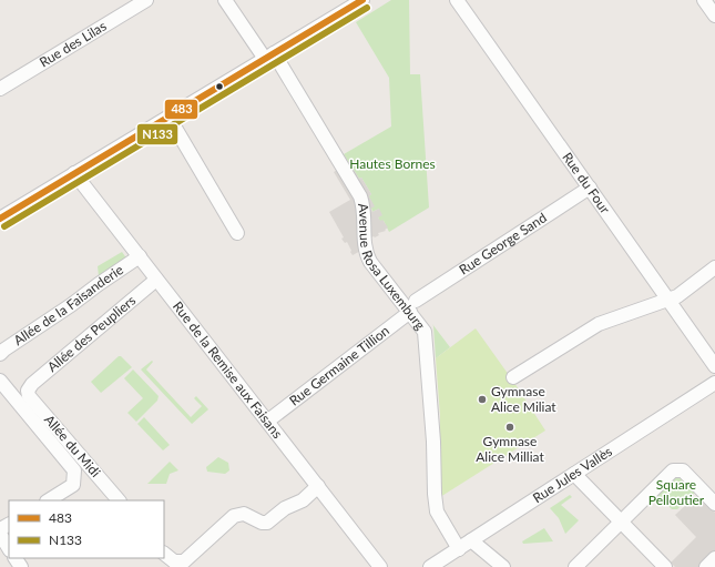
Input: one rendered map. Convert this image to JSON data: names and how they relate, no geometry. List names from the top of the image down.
{
  "streets": {
    "street": [
      "Rue des Lilas",
      "Rue du Four",
      "Rue George Sand",
      "Avenue Rosa Luxemburg",
      "Allée de la Faisanderie",
      "Allée des Peupliers",
      "Rue Germaine Tillion",
      "Rue de la Remise aux Faisans",
      "Allée du Midi",
      "Rue Jules Vallès"
    ]
  },
  "crossings": [
    ["Rue du Four", "Rue George Sand"],
    ["Rue George Sand", "Avenue Rosa Luxemburg"],
    ["Rue George Sand", "Rue Germaine Tillion"],
    ["Avenue Rosa Luxemburg", "Rue Germaine Tillion"],
    ["Avenue Rosa Luxemburg", "Rue Jules Vallès"],
    ["Allée de la Faisanderie", "Rue de la Remise aux Faisans"],
    ["Allée des Peupliers", "Rue de la Remise aux Faisans"],
    ["Allée des Peupliers", "Allée du Midi"],
    ["Rue Germaine Tillion", "Rue de la Remise aux Faisans"]
  ],
  "parks": ["Hautes Bornes", "Square Pelloutier"],
  "places": ["Gymnase Alice Miliat", "Gymnase Alice Milliat"],
  "lines": ["transit line 483", "transit line N133"],
  "legend": ["483", "N133"]
}
